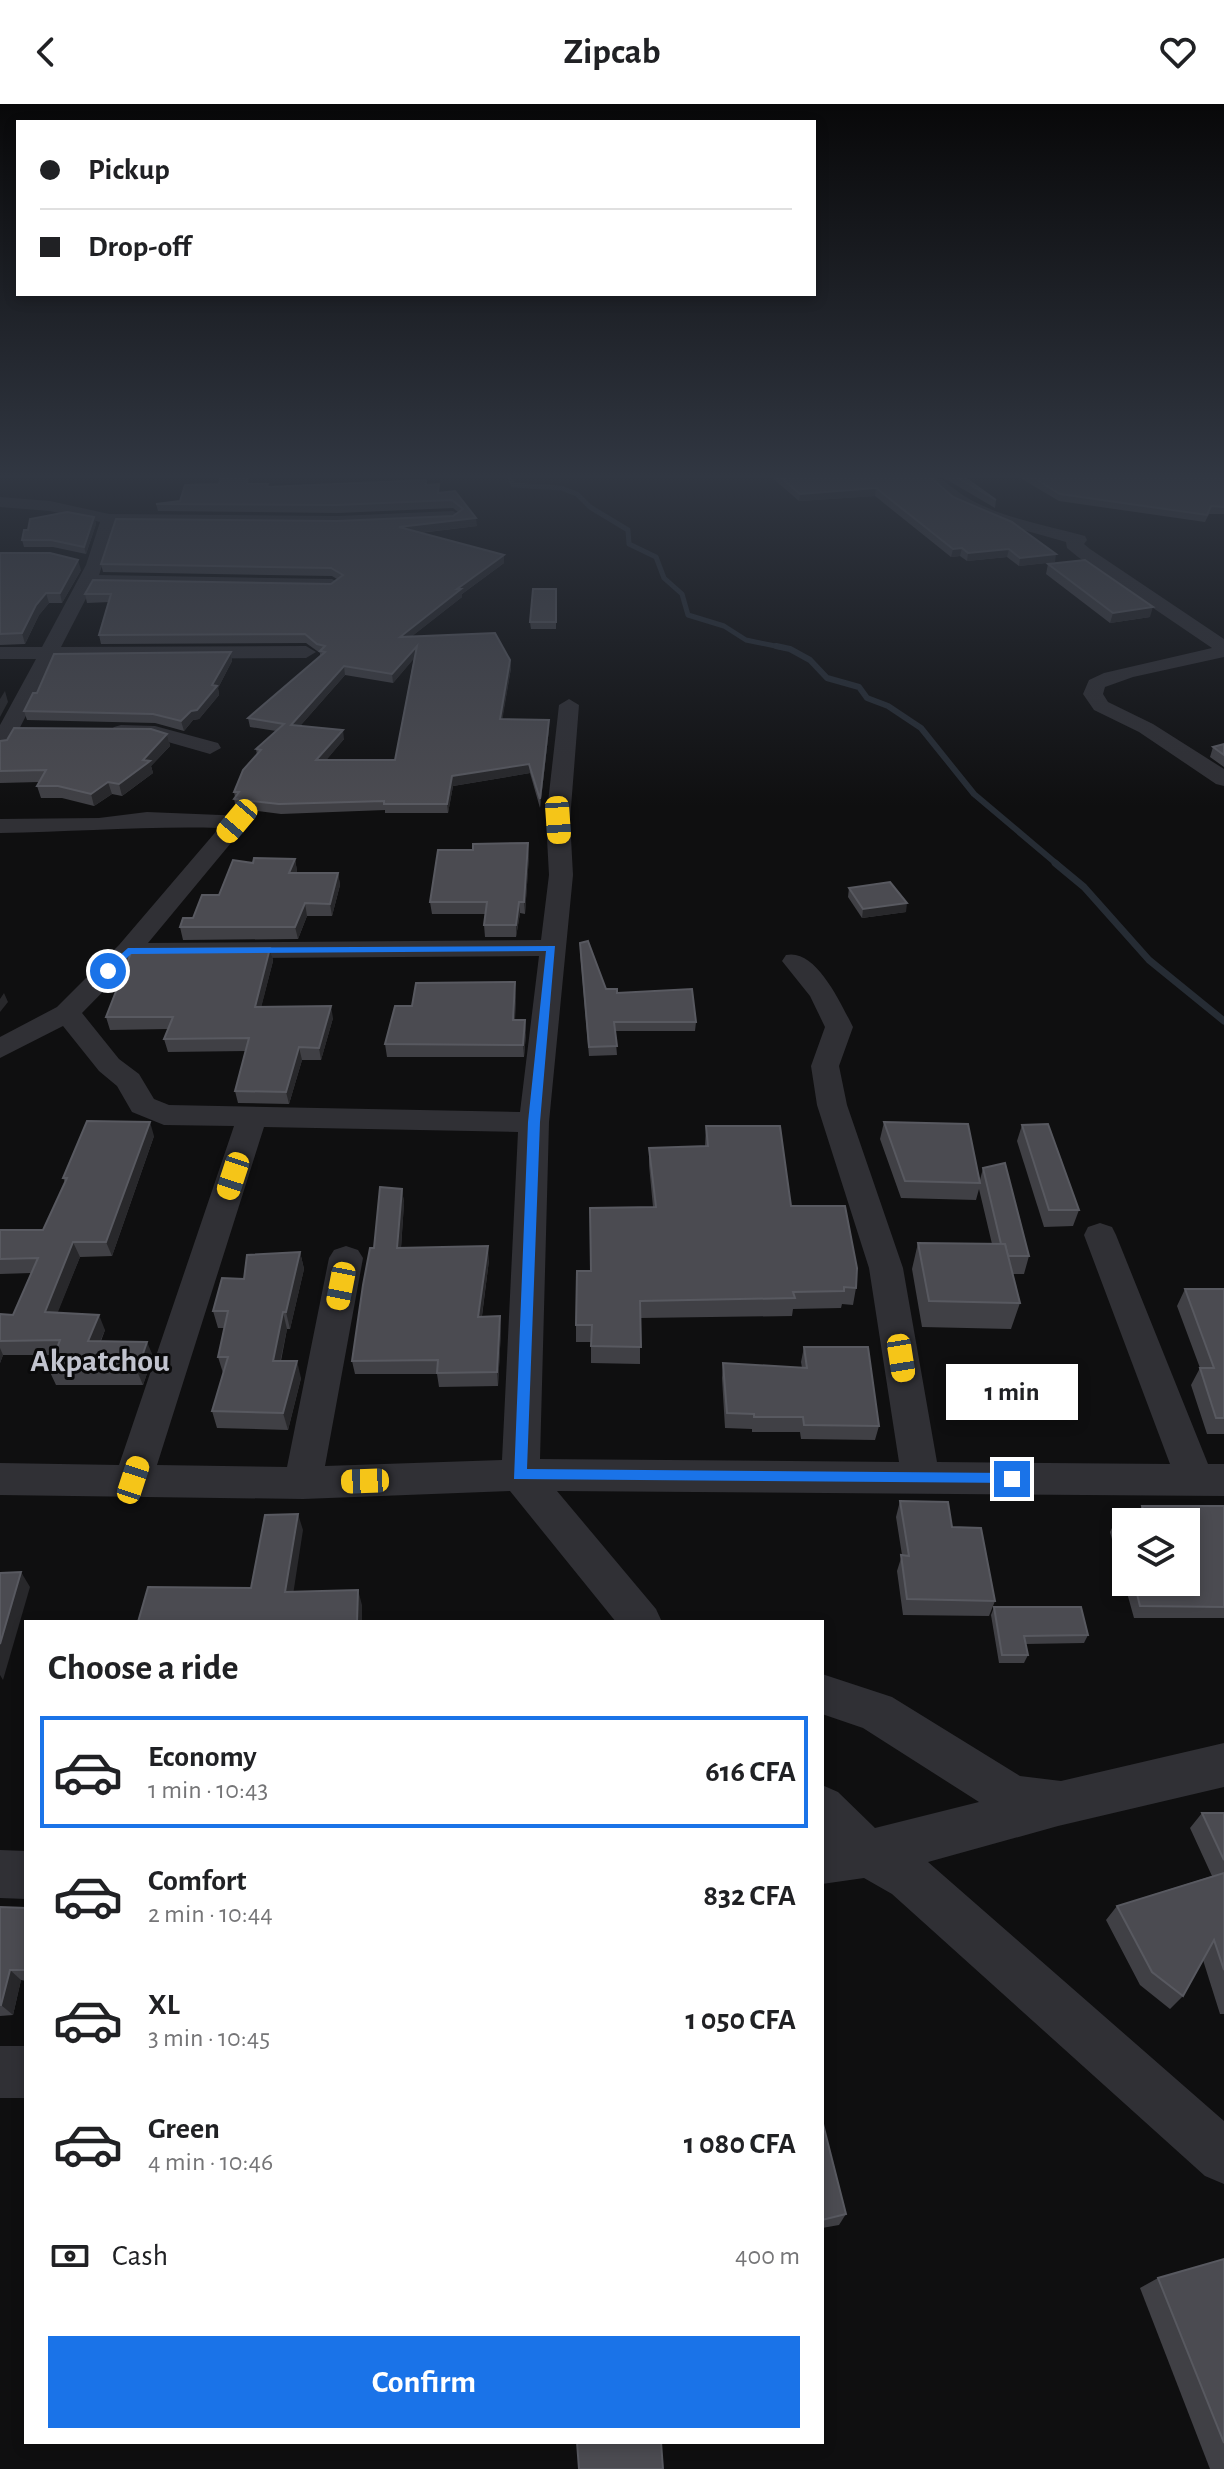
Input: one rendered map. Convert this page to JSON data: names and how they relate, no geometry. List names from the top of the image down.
{
  "districts": ["Akpatchou"],
  "page": {
    "header": "Zipcab",
    "banner": ["Pickup", "Drop-off"],
    "bubble": "1 min",
    "heading": "Choose a ride",
    "list": [
      {
        "name": "Economy",
        "note": "1 min · 10:43",
        "value": "616 CFA"
      },
      {
        "name": "Comfort",
        "note": "2 min · 10:44",
        "value": "832 CFA"
      },
      {
        "name": "XL",
        "note": "3 min · 10:45",
        "value": "1 050 CFA"
      },
      {
        "name": "Green",
        "note": "4 min · 10:46",
        "value": "1 080 CFA"
      }
    ],
    "pay": ["Cash", "400 m"],
    "buttons": "Confirm"
  }
}
